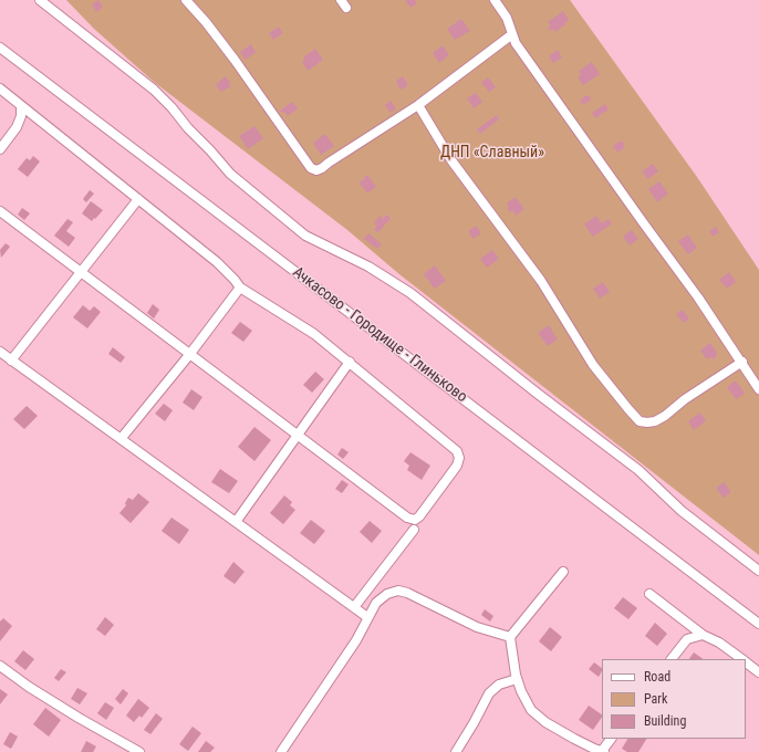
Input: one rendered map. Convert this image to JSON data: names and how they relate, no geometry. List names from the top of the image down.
{
  "streets": {
    "street": ["Ачкасово - Городище - Глиньково"]
  },
  "parks": ["ДНП «Славный»"],
  "legend": ["Road", "Park", "Building"]
}
